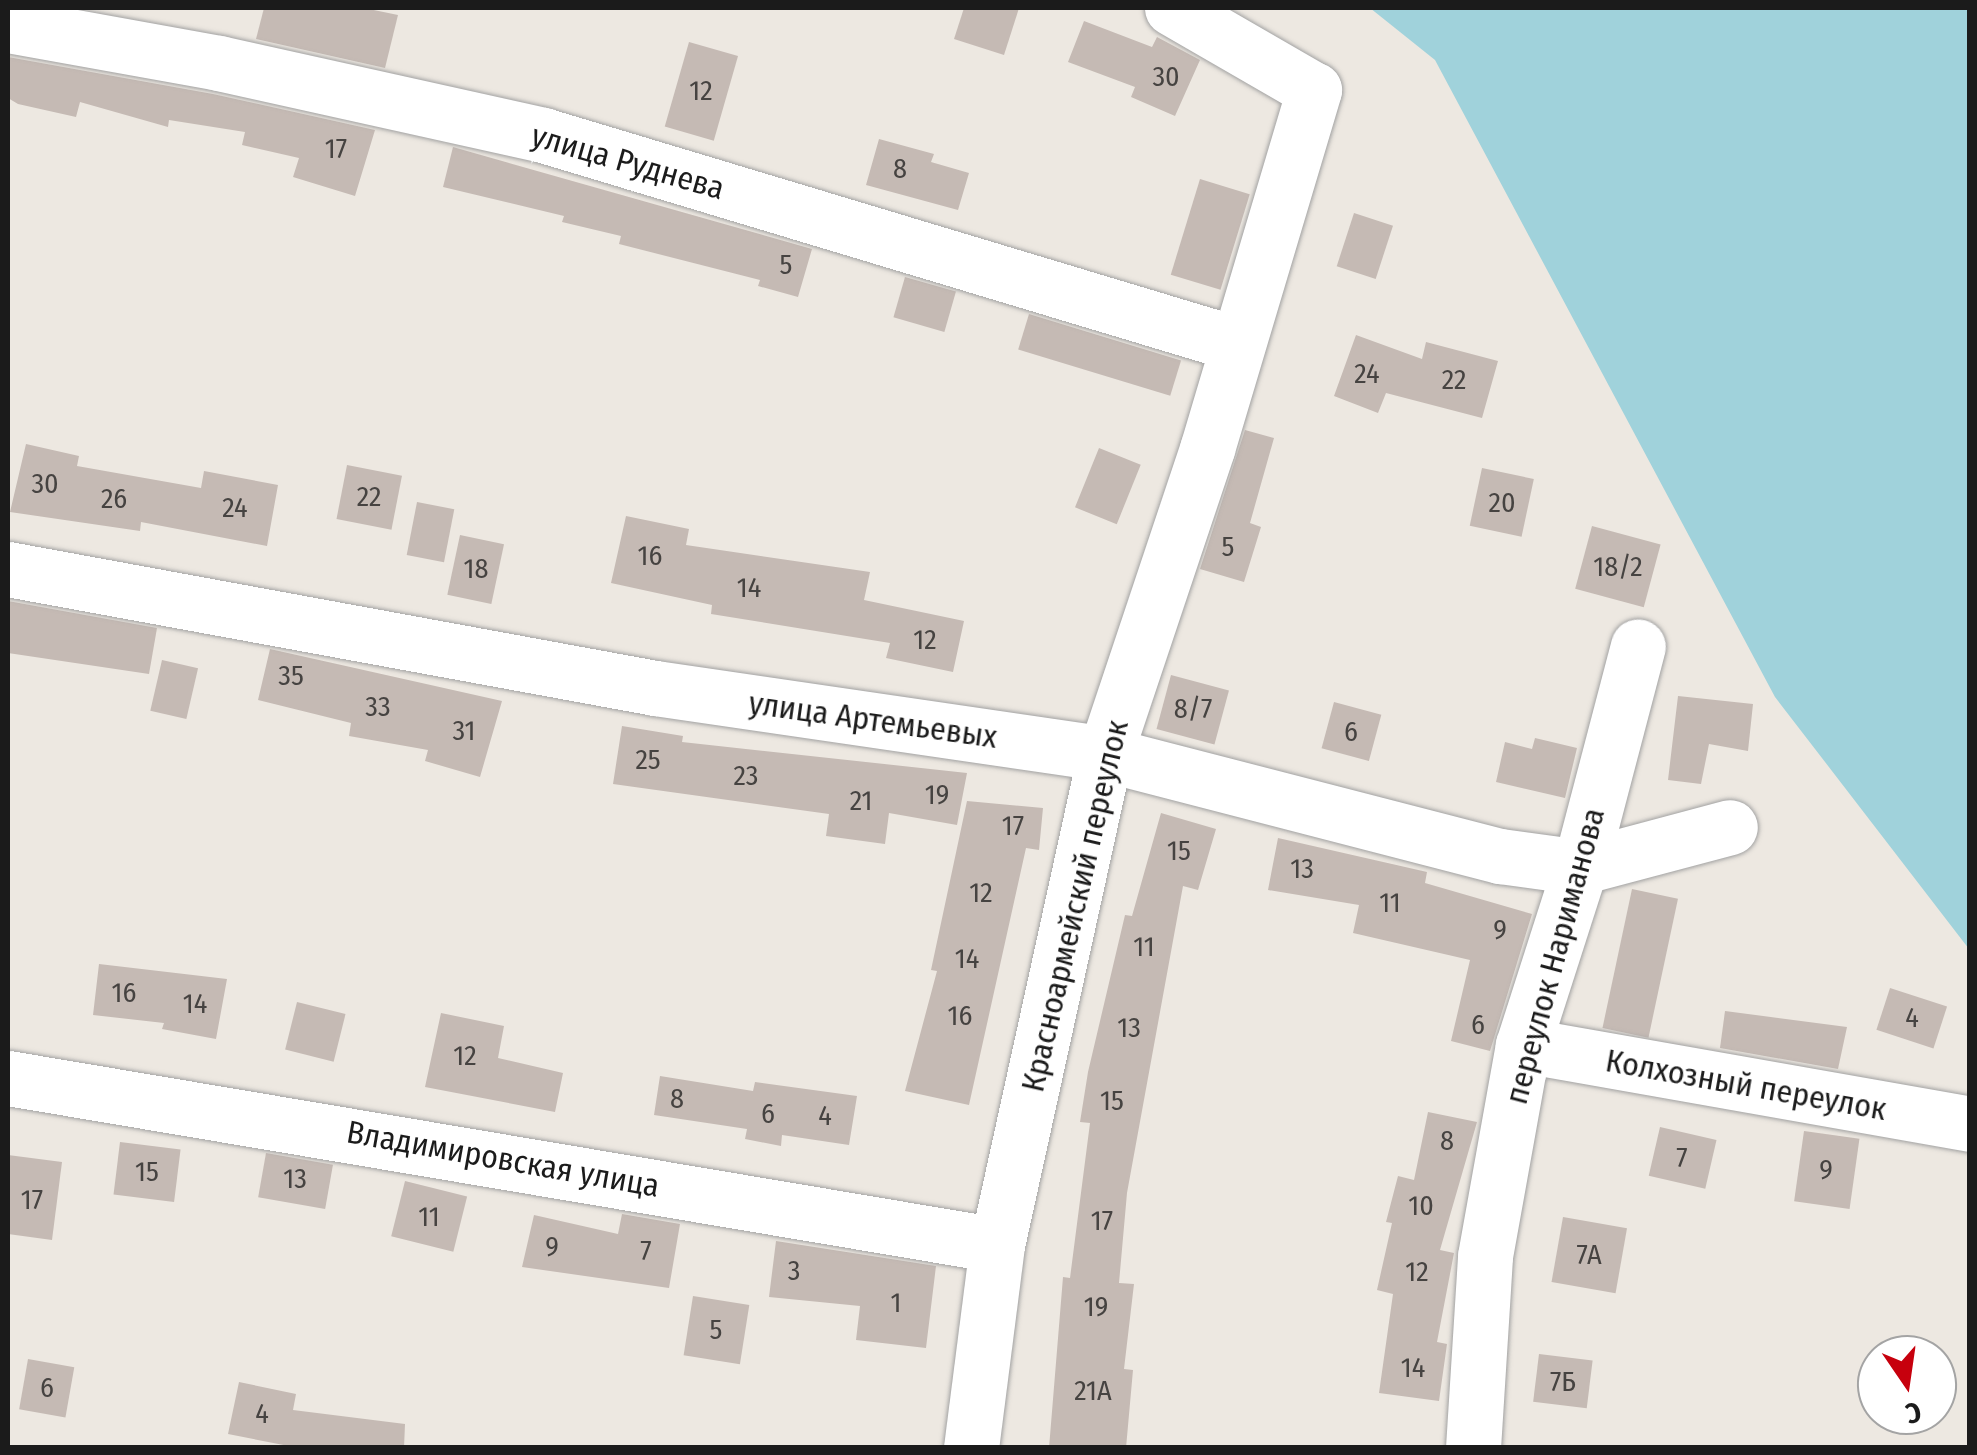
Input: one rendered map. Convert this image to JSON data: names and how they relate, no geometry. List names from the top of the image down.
{
  "streets": {
    "street": [
      "улица Руднева",
      "улица Артемьевых",
      "Красноармейский переулок",
      "переулок Нариманова",
      "Колхозный переулок",
      "Владимировская улица"
    ]
  },
  "crossings": [
    ["улица Руднева", "Красноармейский переулок"],
    ["улица Артемьевых", "Красноармейский переулок"],
    ["улица Артемьевых", "переулок Нариманова"],
    ["Красноармейский переулок", "Владимировская улица"],
    ["переулок Нариманова", "Колхозный переулок"]
  ],
  "house_numbers": [
    "30",
    "12",
    "17",
    "8",
    "5",
    "24",
    "22",
    "30",
    "22",
    "26",
    "20",
    "24",
    "5",
    "16",
    "18/2",
    "18",
    "14",
    "12",
    "35",
    "33",
    "8/7",
    "31",
    "6",
    "25",
    "23",
    "19",
    "21",
    "17",
    "15",
    "13",
    "12",
    "11",
    "9",
    "11",
    "14",
    "16",
    "14",
    "16",
    "4",
    "6",
    "13",
    "12",
    "8",
    "15",
    "6",
    "4",
    "8",
    "7",
    "9",
    "15",
    "13",
    "17",
    "10",
    "11",
    "17",
    "9",
    "7",
    "7А",
    "3",
    "12",
    "1",
    "19",
    "5",
    "14",
    "7Б",
    "6",
    "21А",
    "4"
  ],
  "north": "bottom"
}
